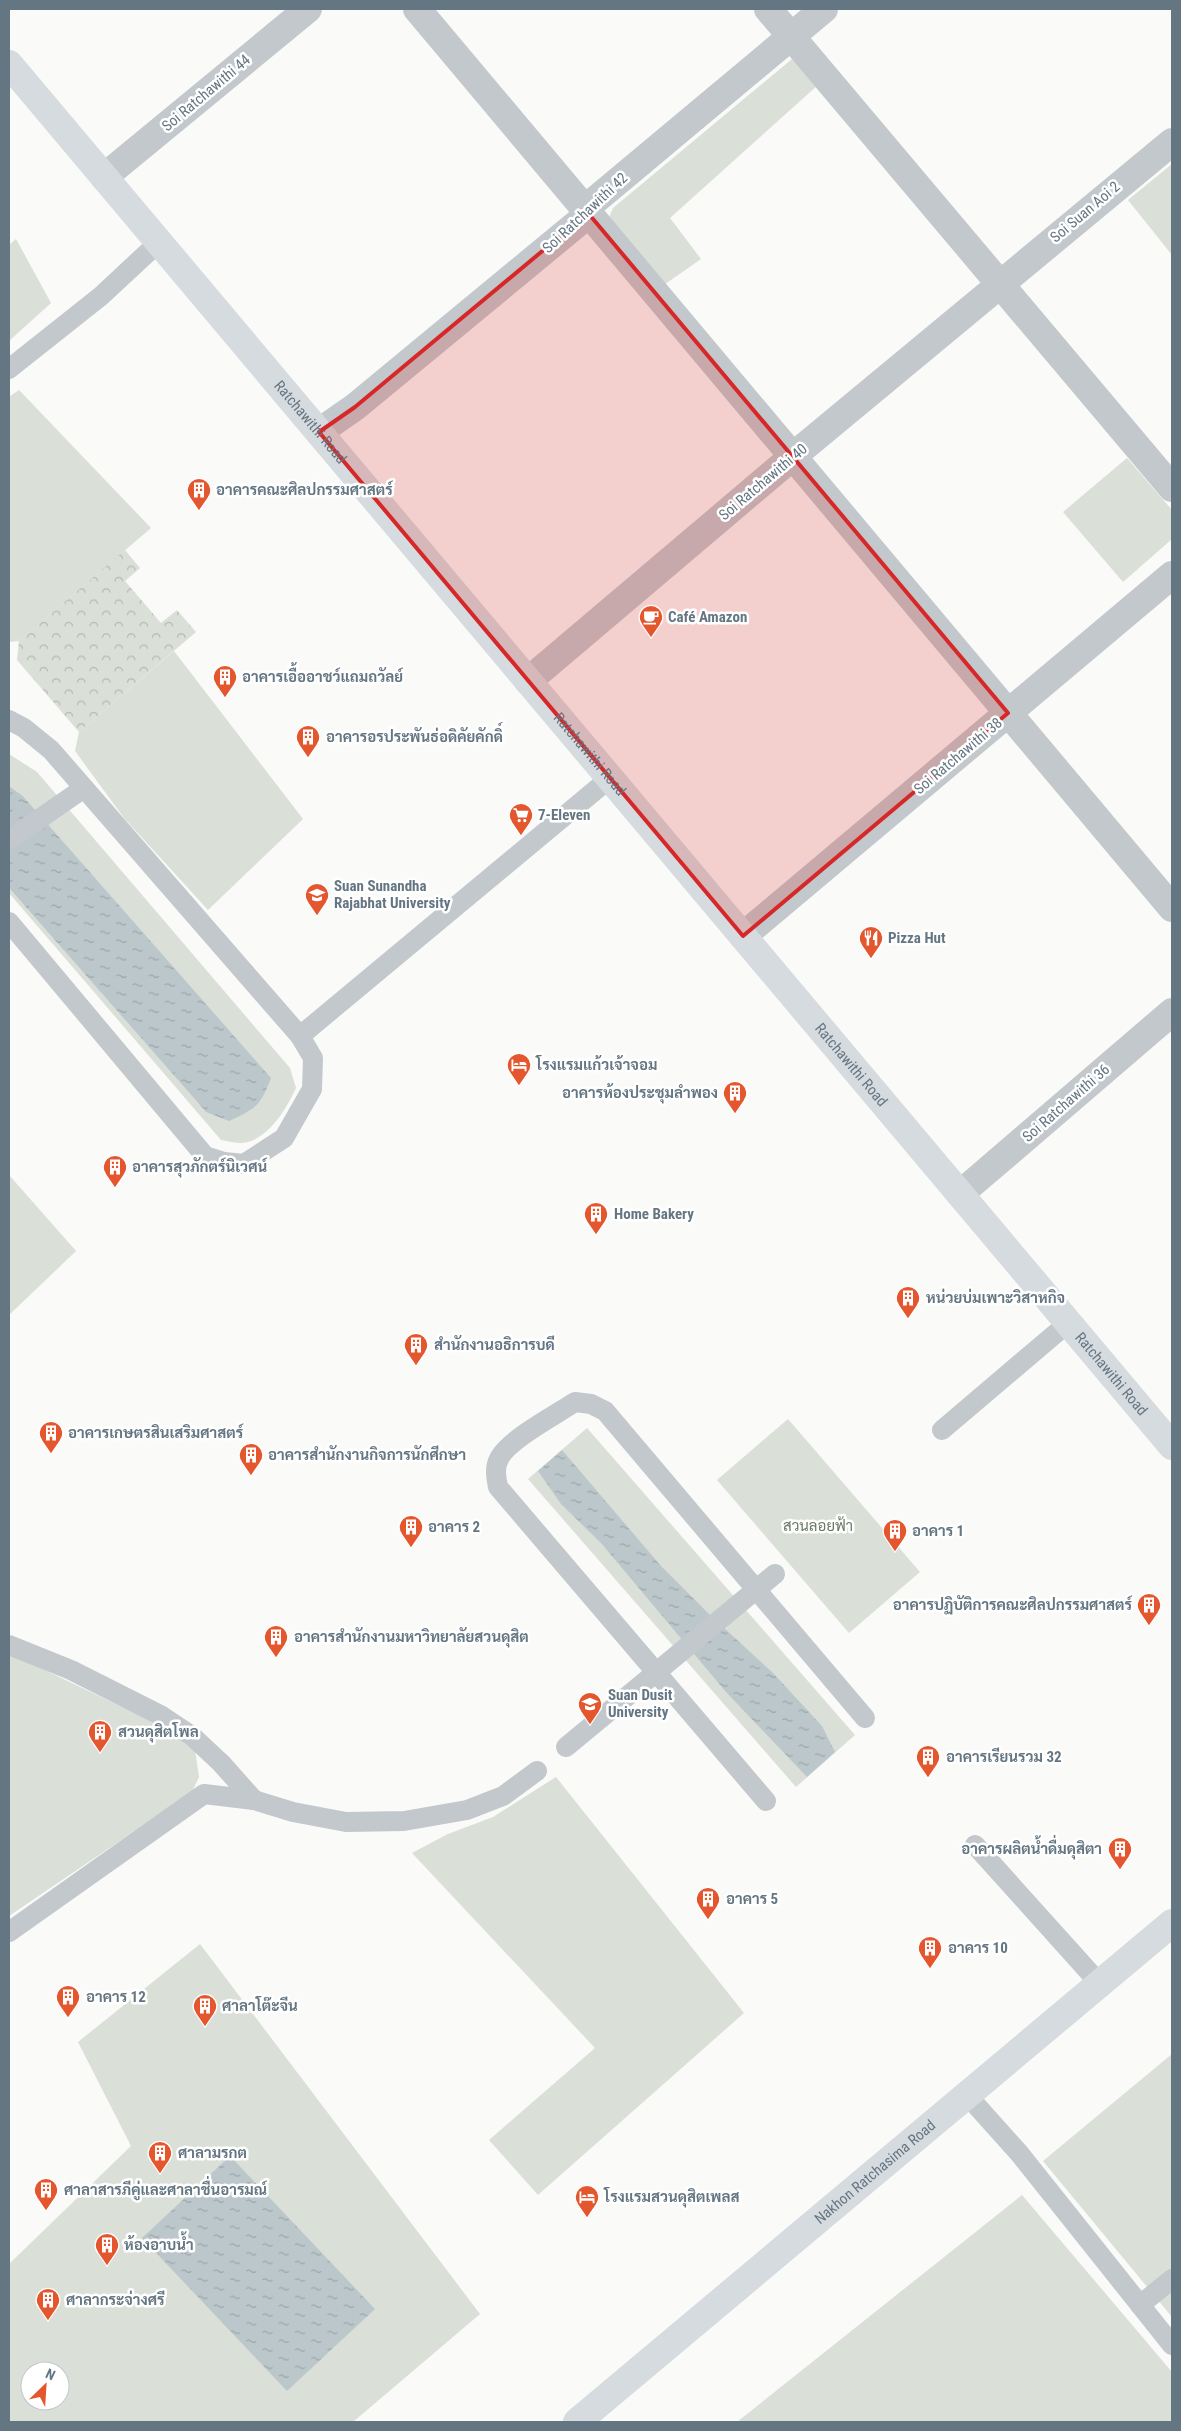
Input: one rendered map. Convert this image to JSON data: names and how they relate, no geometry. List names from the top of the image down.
{
  "streets": {
    "main road": ["Ratchawithi Road", "Nakhon Ratchasima Road"],
    "street": [
      "Soi Ratchawithi 44",
      "Soi Suan Aoi 2",
      "Soi Ratchawithi 42",
      "Soi Ratchawithi 40",
      "Soi Ratchawithi 38",
      "Soi Ratchawithi 36"
    ]
  },
  "crossings": [
    ["Soi Ratchawithi 44", "Ratchawithi Road"],
    ["Soi Suan Aoi 2", "Soi Ratchawithi 40"],
    ["Soi Ratchawithi 42", "Ratchawithi Road"],
    ["Ratchawithi Road", "Soi Ratchawithi 40"],
    ["Ratchawithi Road", "Soi Ratchawithi 38"],
    ["Ratchawithi Road", "Soi Ratchawithi 36"]
  ],
  "parks": ["สวนลอยฟ้า"],
  "places": {
    "building": [
      "อาคารคณะศิลปกรรมศาสตร์",
      "อาคารเอื้ออาชว์แถมถวัลย์",
      "อาคารอรประพันธ่อดิคัยคักดิ์",
      "อาคารห้องประชุมลำพอง",
      "อาคารสุวภักตร์นิเวศน์",
      "Home Bakery",
      "หน่วยบ่มเพาะวิสาหกิจ",
      "สำนักงานอธิการบดี",
      "อาคารเกษตรสินเสริมศาสตร์",
      "อาคารสำนักงานกิจการนักศีกษา",
      "อาคาร 2",
      "อาคาร 1",
      "อาคารปฏิบัติการคณะศิลปกรรมศาสตร์",
      "อาคารสำนักงานมหาวิทยาลัยสวนดุสิต",
      "สวนดุสิตโพล",
      "อาคารเรียนรวม 32",
      "อาคารผลิตน้ำดื่มดุสิตา",
      "อาคาร 5",
      "อาคาร 10",
      "อาคาร 12",
      "ศาลาโต๊ะจีน",
      "ศาลามรกต",
      "ศาลาสารภีคู่และศาลาชื่นอารมณ์",
      "ห้องอาบน้ำ",
      "ศาลากระจ่างศรี"
    ],
    "cafe": ["Café Amazon"],
    "supermarket": ["7-Eleven"],
    "school or university": ["Suan Sunandha Rajabhat University", "Suan Dusit University"],
    "restaurant": ["Pizza Hut"],
    "hotel": ["โรงแรมแก้วเจ้าจอม", "โรงแรมสวนดุสิตเพลส"]
  },
  "north": "top right"
}
